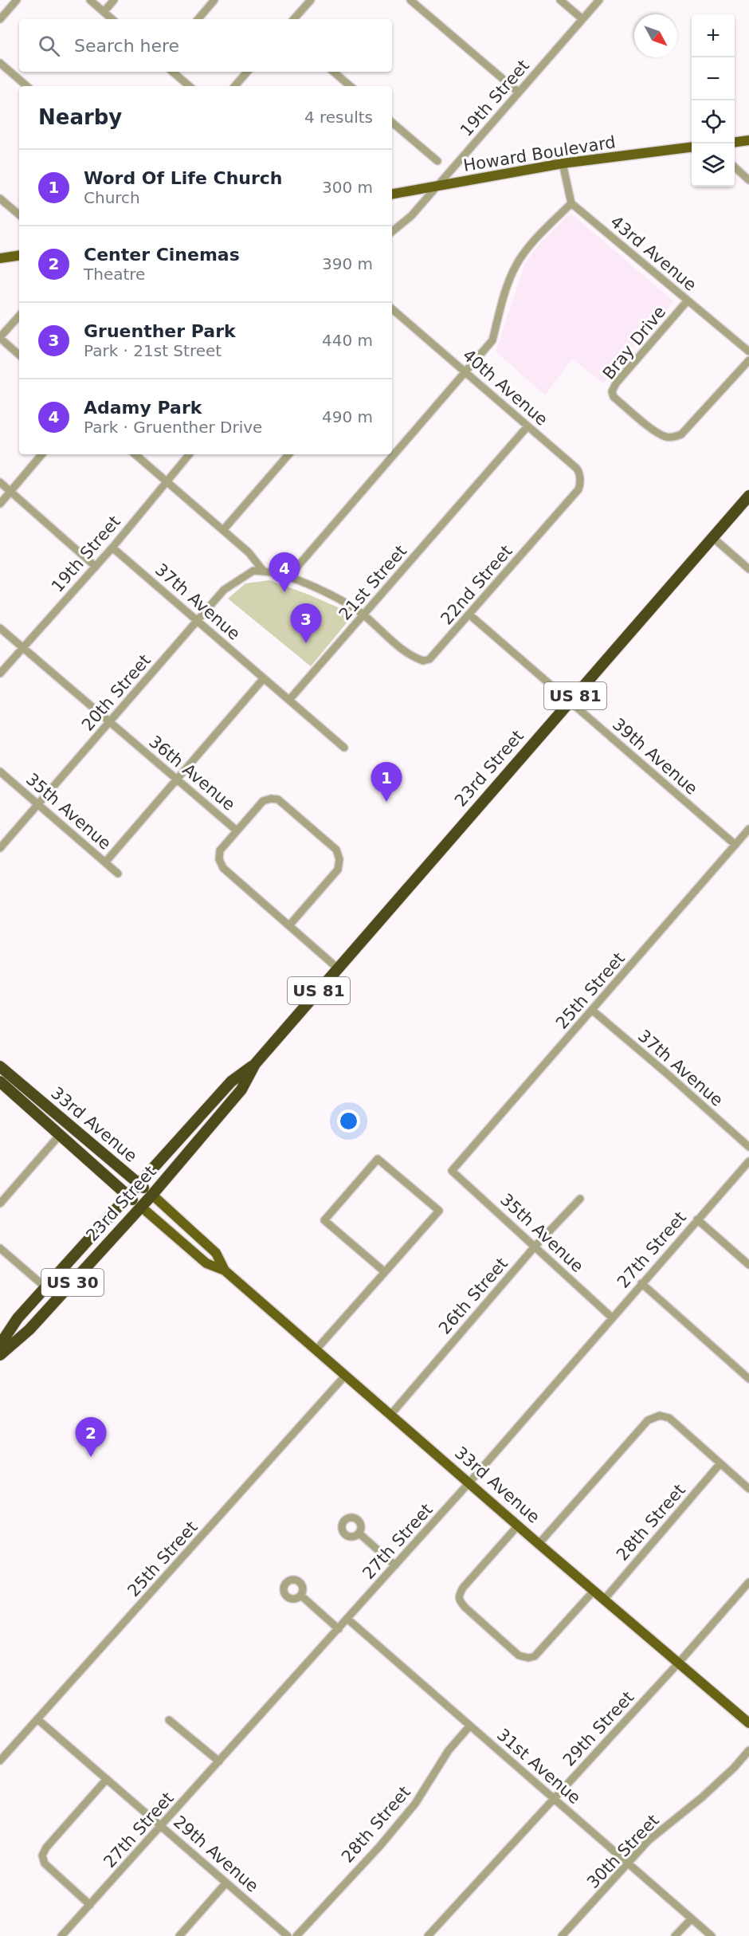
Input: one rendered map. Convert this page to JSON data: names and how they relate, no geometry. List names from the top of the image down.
{
  "streets": {
    "highway": [
      "US 81",
      "23rd Street",
      "33rd Avenue",
      "US 30"
    ],
    "main road": ["Howard Boulevard"],
    "street": [
      "19th Street",
      "43rd Avenue",
      "Bray Drive",
      "40th Avenue",
      "21st Street",
      "22nd Street",
      "37th Avenue",
      "20th Street",
      "39th Avenue",
      "36th Avenue",
      "35th Avenue",
      "25th Street",
      "27th Street",
      "26th Street",
      "28th Street",
      "29th Street",
      "31st Avenue",
      "30th Street",
      "29th Avenue"
    ]
  },
  "crossings": [
    ["19th Street", "Howard Boulevard"],
    ["19th Street", "37th Avenue"],
    ["19th Street", "36th Avenue"],
    ["43rd Avenue", "Bray Drive"],
    ["40th Avenue", "21st Street"],
    ["40th Avenue", "22nd Street"],
    ["21st Street", "22nd Street"],
    ["22nd Street", "39th Avenue"],
    ["37th Avenue", "20th Street"],
    ["37th Avenue", "25th Street"],
    ["20th Street", "36th Avenue"],
    ["20th Street", "35th Avenue"],
    ["39th Avenue", "23rd Street"],
    ["39th Avenue", "25th Street"],
    ["23rd Street", "36th Avenue"],
    ["23rd Street", "33rd Avenue"],
    ["35th Avenue", "25th Street"],
    ["35th Avenue", "27th Street"],
    ["35th Avenue", "26th Street"],
    ["25th Street", "33rd Avenue"],
    ["25th Street", "29th Avenue"],
    ["33rd Avenue", "27th Street"],
    ["33rd Avenue", "26th Street"],
    ["33rd Avenue", "28th Street"],
    ["33rd Avenue", "29th Street"],
    ["27th Street", "31st Avenue"],
    ["27th Street", "29th Avenue"],
    ["28th Street", "31st Avenue"],
    ["29th Street", "31st Avenue"],
    ["31st Avenue", "30th Street"]
  ],
  "north": "bottom right",
  "page": {
    "map_buttons": ["+", "−"],
    "search": "Search here",
    "heading": ["Nearby", "4 results"],
    "list": [
      {
        "mark": "1",
        "name": "Word Of Life Church",
        "note": "Church",
        "value": "300 m"
      },
      {
        "mark": "2",
        "name": "Center Cinemas",
        "note": "Theatre",
        "value": "390 m"
      },
      {
        "mark": "3",
        "name": "Gruenther Park",
        "note": "Park · 21st Street",
        "value": "440 m"
      },
      {
        "mark": "4",
        "name": "Adamy Park",
        "note": "Park · Gruenther Drive",
        "value": "490 m"
      }
    ],
    "pins": [
      "4",
      "3",
      "1",
      "2"
    ]
  }
}
